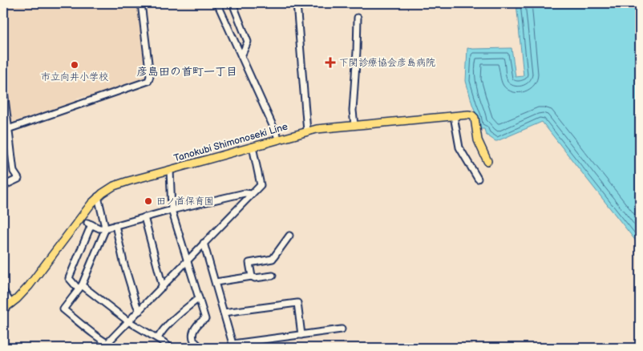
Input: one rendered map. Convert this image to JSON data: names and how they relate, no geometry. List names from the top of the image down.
{
  "streets": {
    "main road": ["Tanokubi Shimonoseki Line"]
  },
  "districts": ["彦島田の首町一丁目"],
  "places": {
    "health": ["下関診療協会彦島病院"],
    "other": ["市立向井小学校", "田ノ首保育園"]
  }
}
